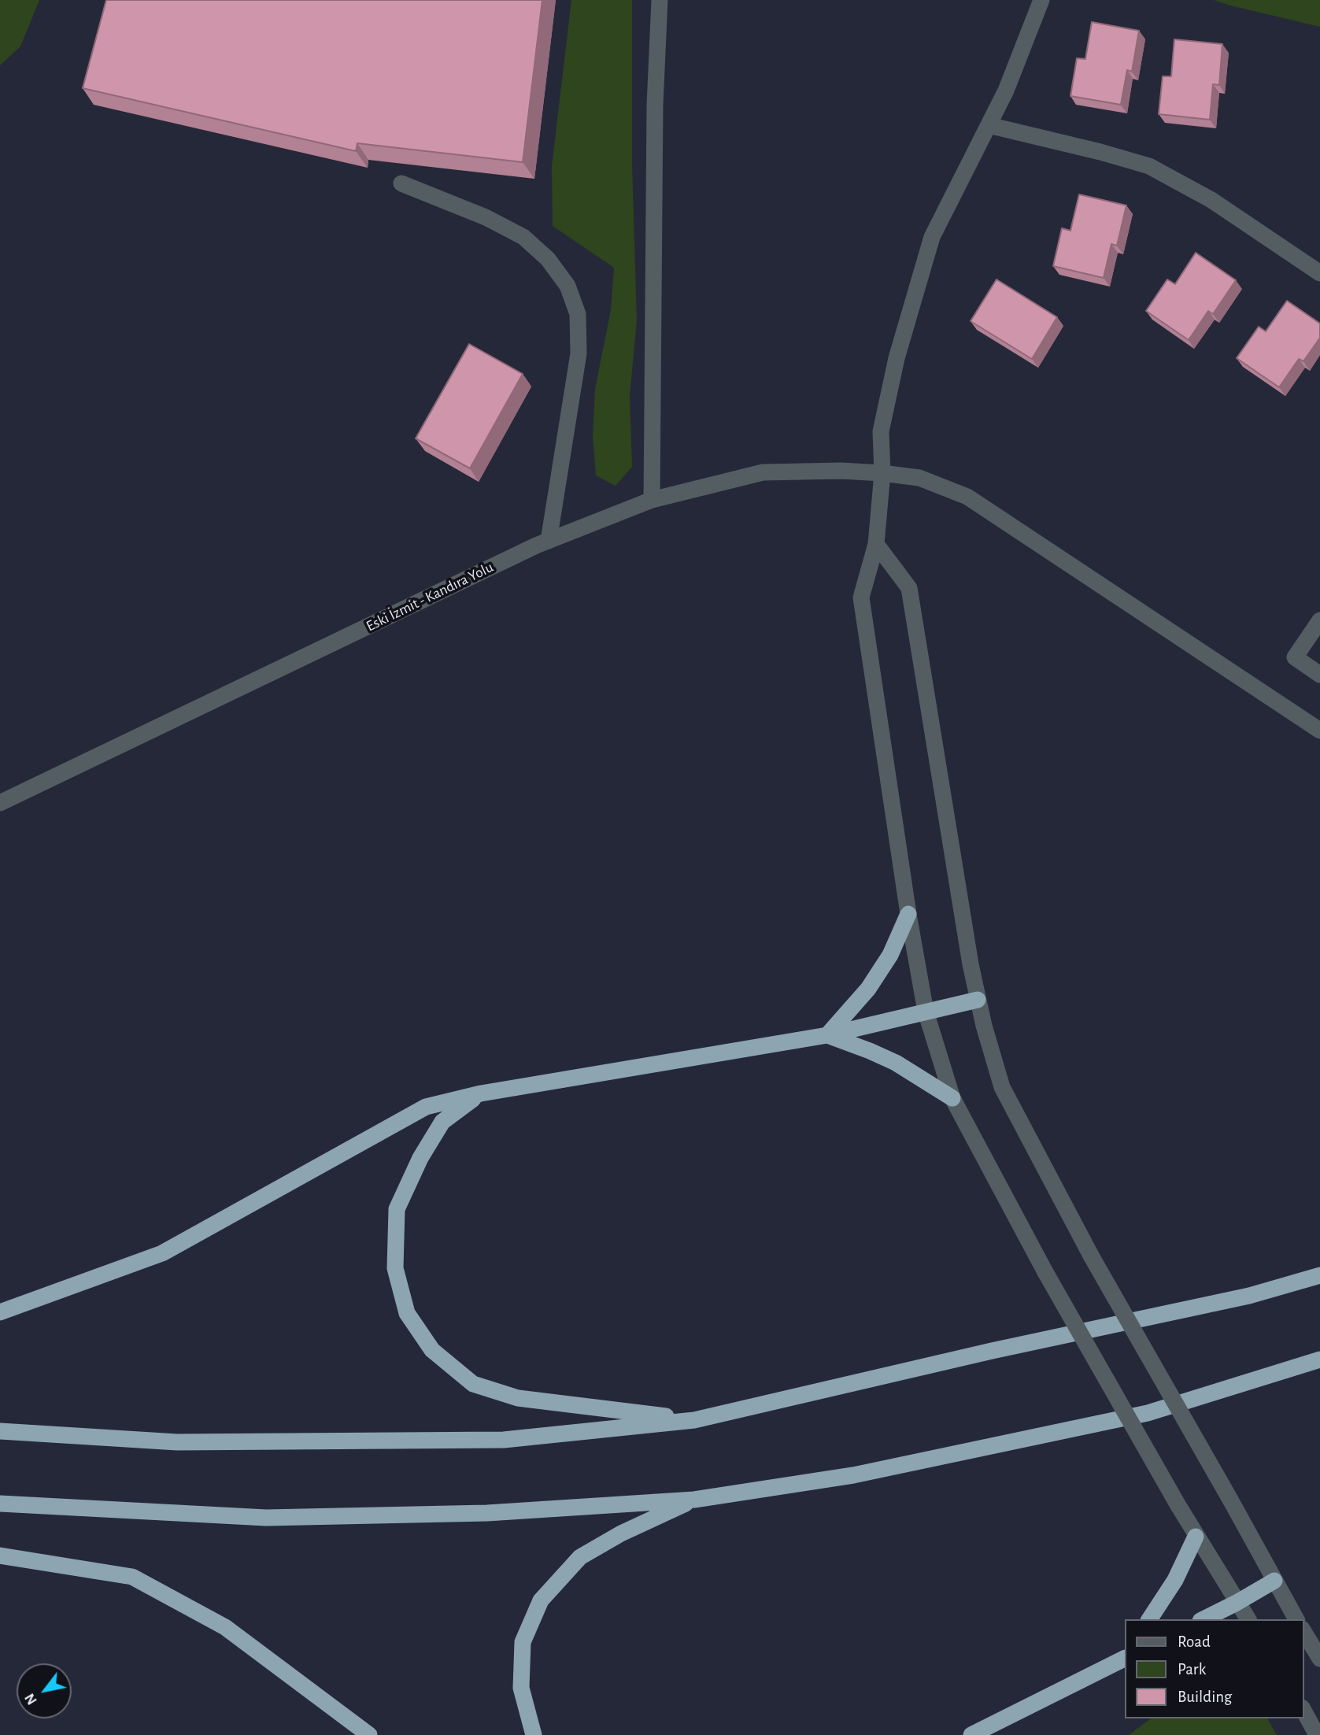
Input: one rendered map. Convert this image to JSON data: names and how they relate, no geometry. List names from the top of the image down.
{
  "streets": {
    "street": ["Eski İzmit - Kandıra Yolu"]
  },
  "legend": ["Road", "Park", "Building"],
  "north": "bottom left"
}
